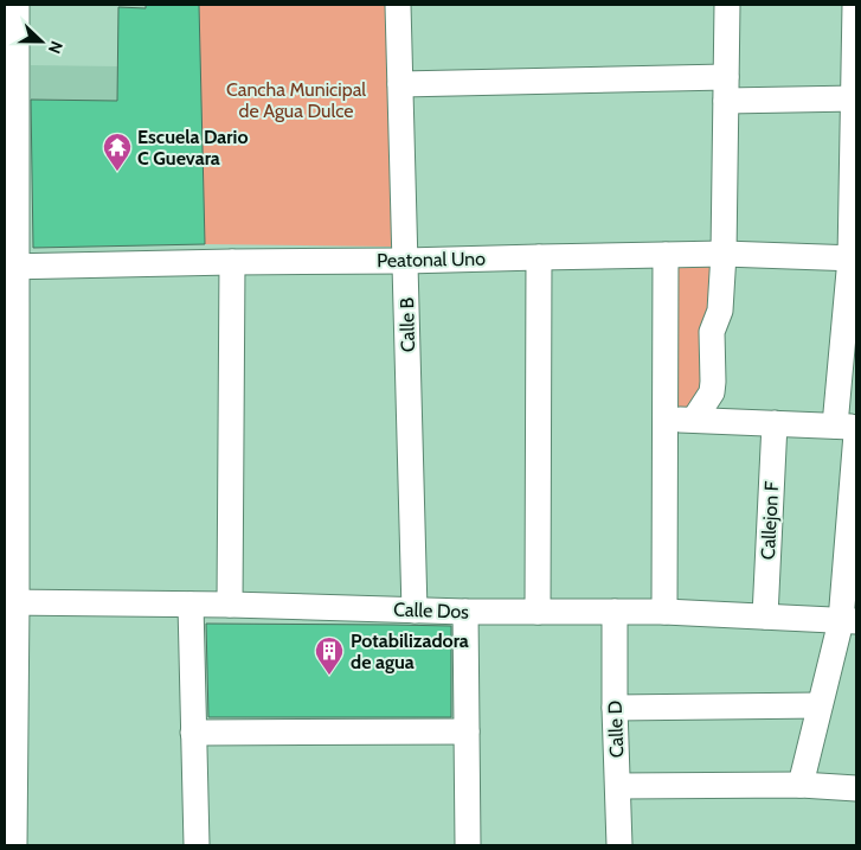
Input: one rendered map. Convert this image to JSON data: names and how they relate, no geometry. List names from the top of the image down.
{
  "streets": {
    "street": [
      "Peatonal Uno",
      "Calle B",
      "Callejon F",
      "Calle Dos",
      "Calle D"
    ]
  },
  "crossings": [
    ["Peatonal Uno", "Calle B"],
    ["Calle B", "Calle Dos"],
    ["Callejon F", "Calle Dos"],
    ["Calle Dos", "Calle D"]
  ],
  "parks": ["Cancha Municipal de Agua Dulce"],
  "places": {
    "temple": ["Escuela Dario C Guevara"],
    "building": ["Potabilizadora de agua"]
  },
  "north": "right"
}
